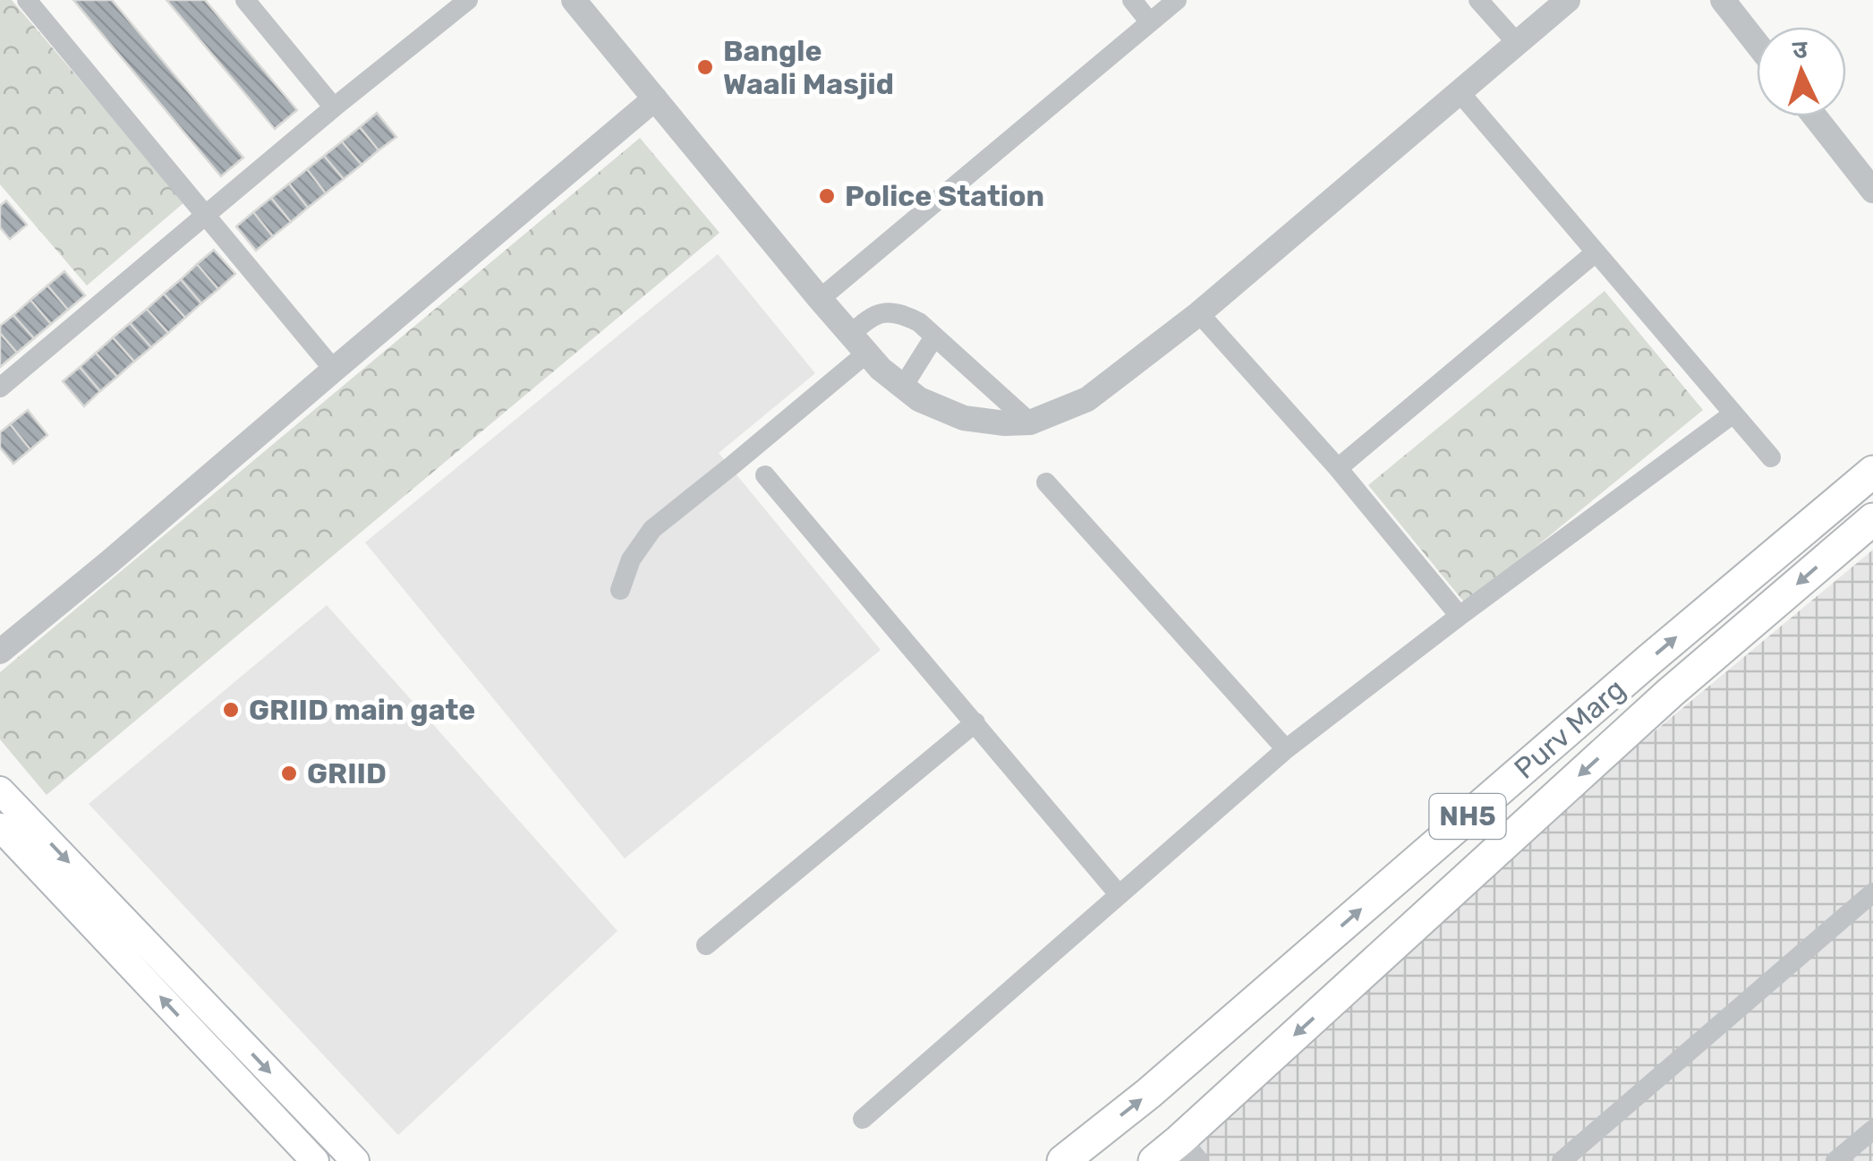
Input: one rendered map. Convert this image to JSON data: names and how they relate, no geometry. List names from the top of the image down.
{
  "streets": {
    "highway": ["Purv Marg", "NH5"]
  },
  "places": [
    "Bangle Waali Masjid",
    "Police Station",
    "GRIID main gate",
    "GRIID"
  ],
  "north": "top"
}
